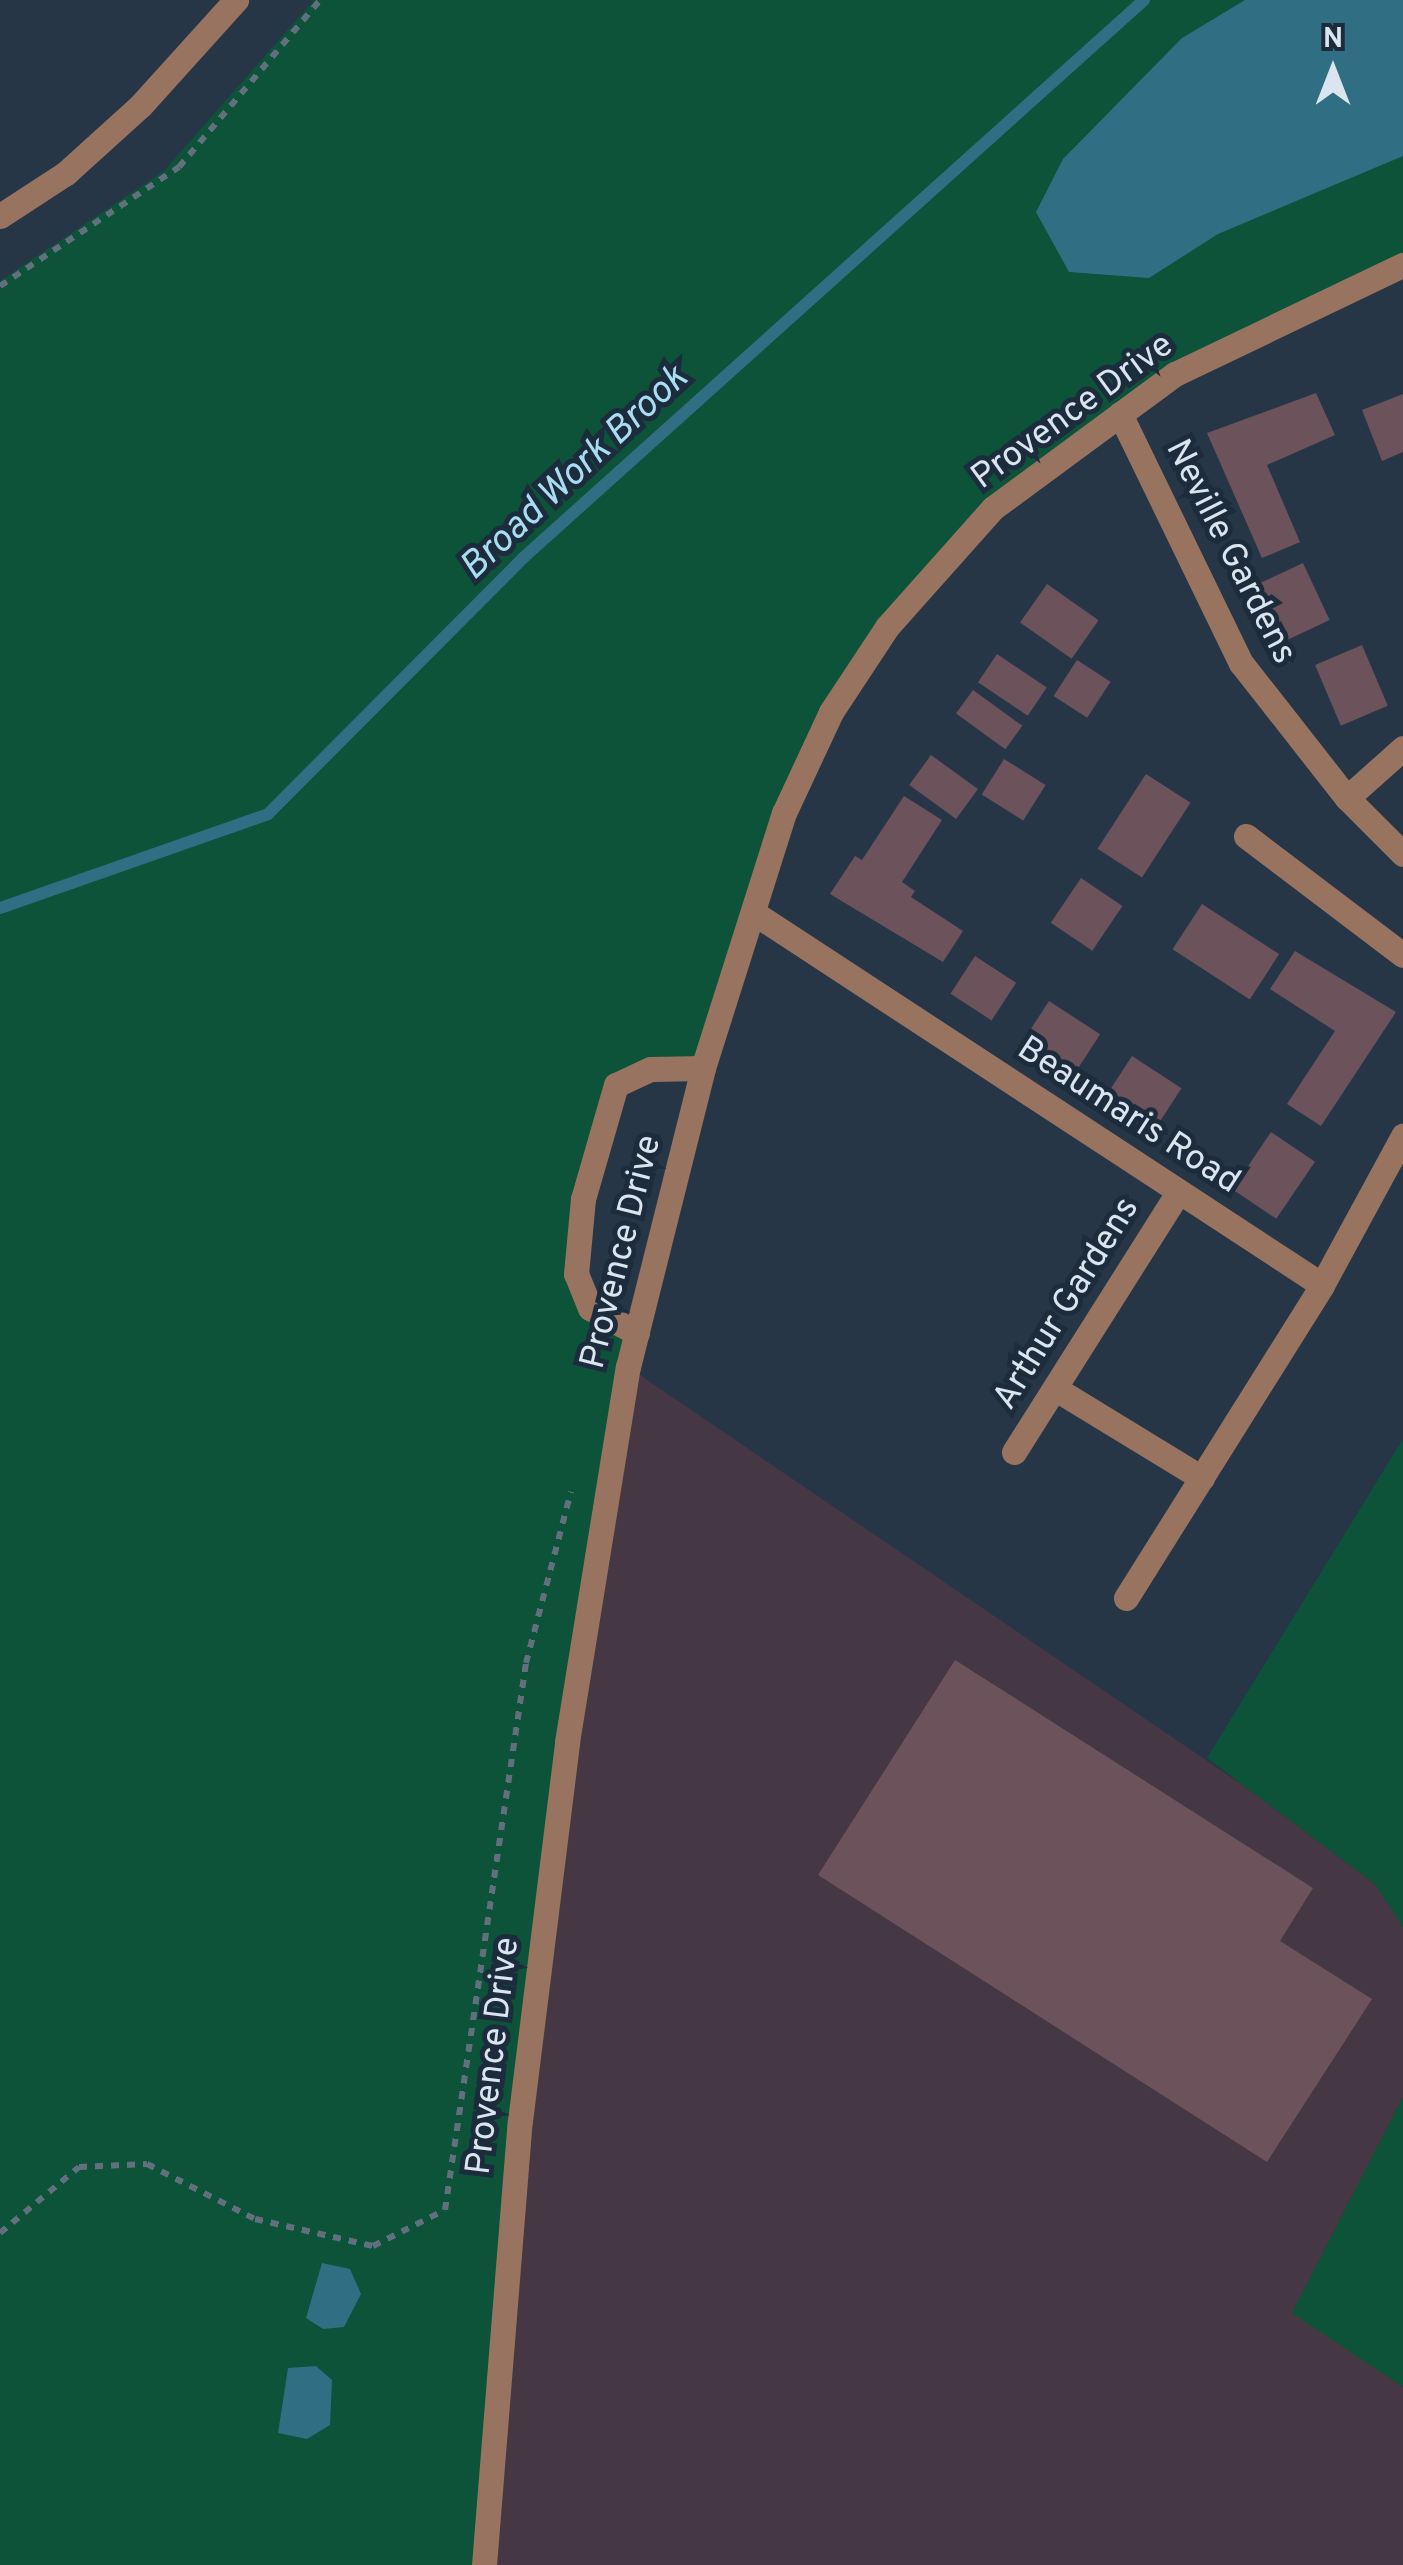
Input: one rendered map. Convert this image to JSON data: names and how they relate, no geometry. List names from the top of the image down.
{
  "streets": {
    "street": [
      "Provence Drive",
      "Neville Gardens",
      "Beaumaris Road",
      "Arthur Gardens"
    ]
  },
  "crossings": [
    ["Provence Drive", "Neville Gardens"],
    ["Provence Drive", "Beaumaris Road"],
    ["Beaumaris Road", "Arthur Gardens"]
  ],
  "water": ["Broad Work Brook"],
  "north": "top"
}
